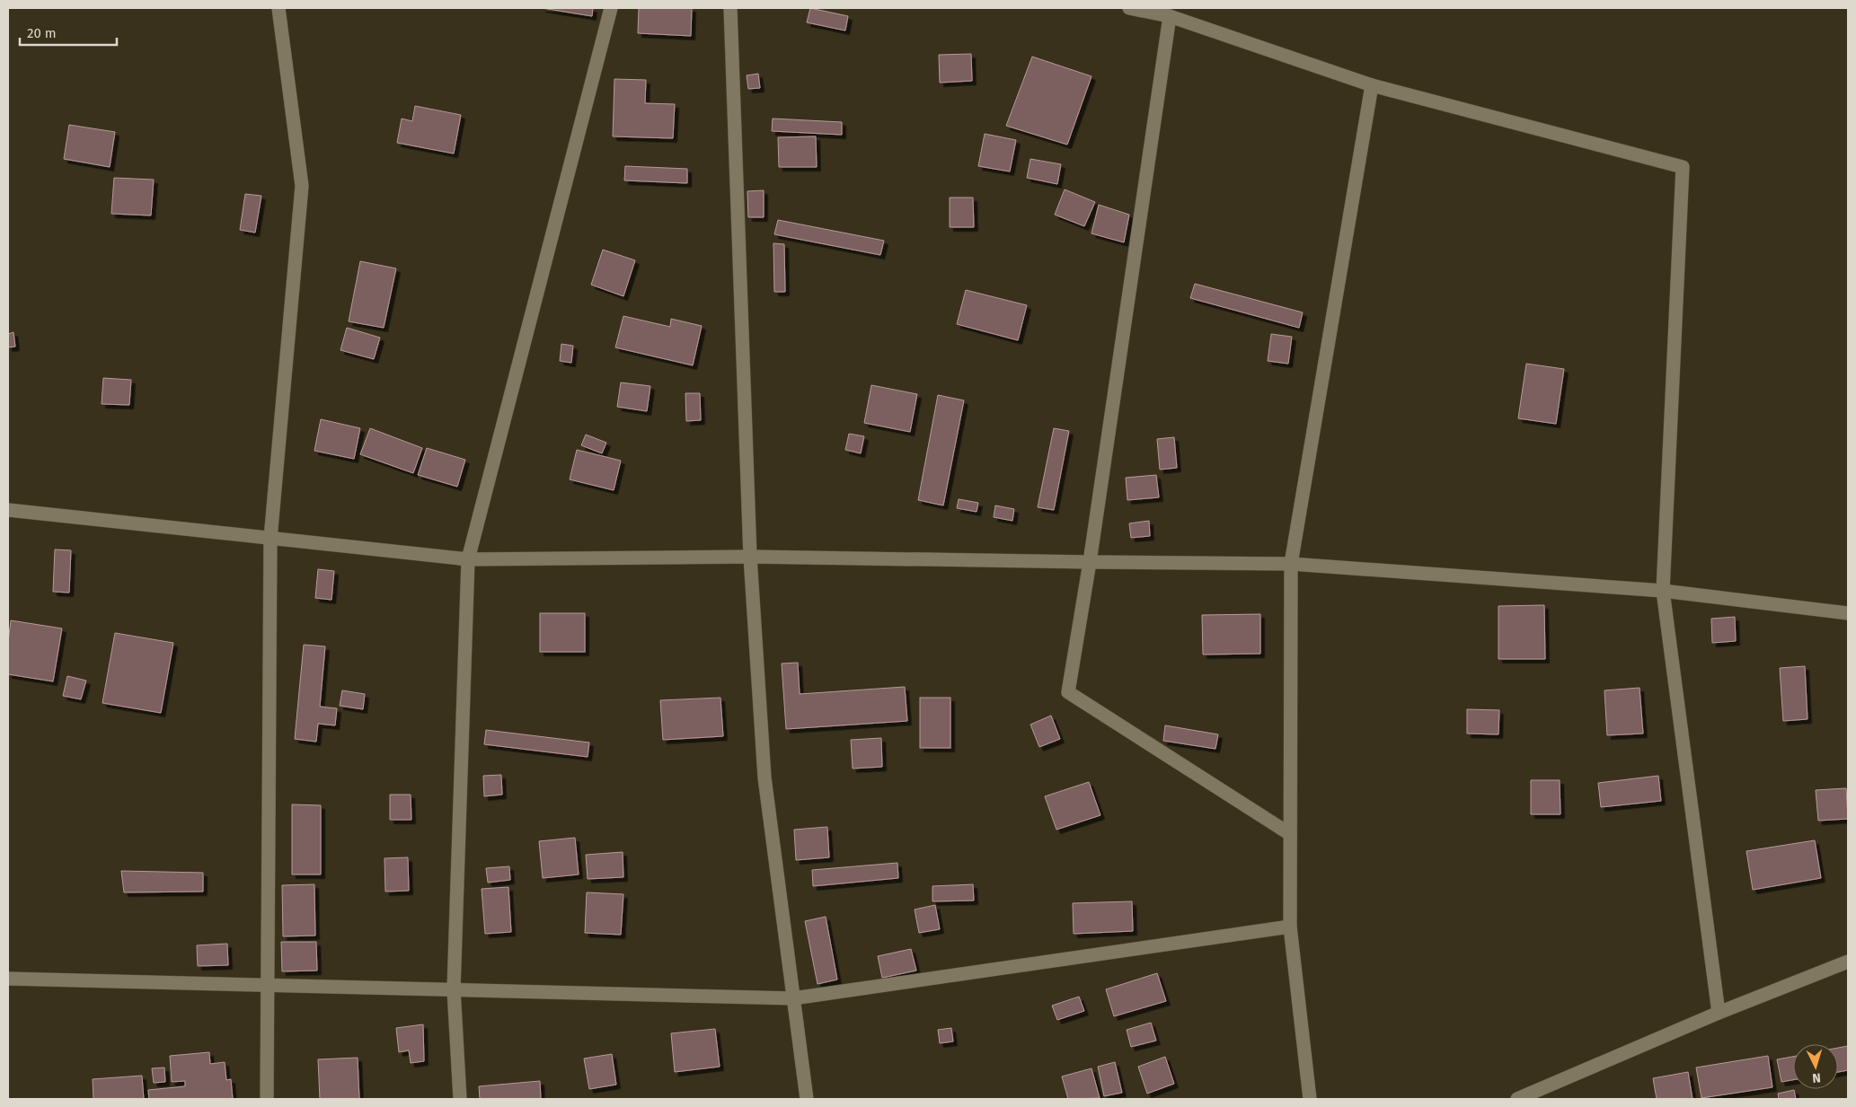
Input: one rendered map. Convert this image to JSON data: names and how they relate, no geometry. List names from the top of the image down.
{
  "scale_bar": "20 m",
  "north": "bottom"
}
